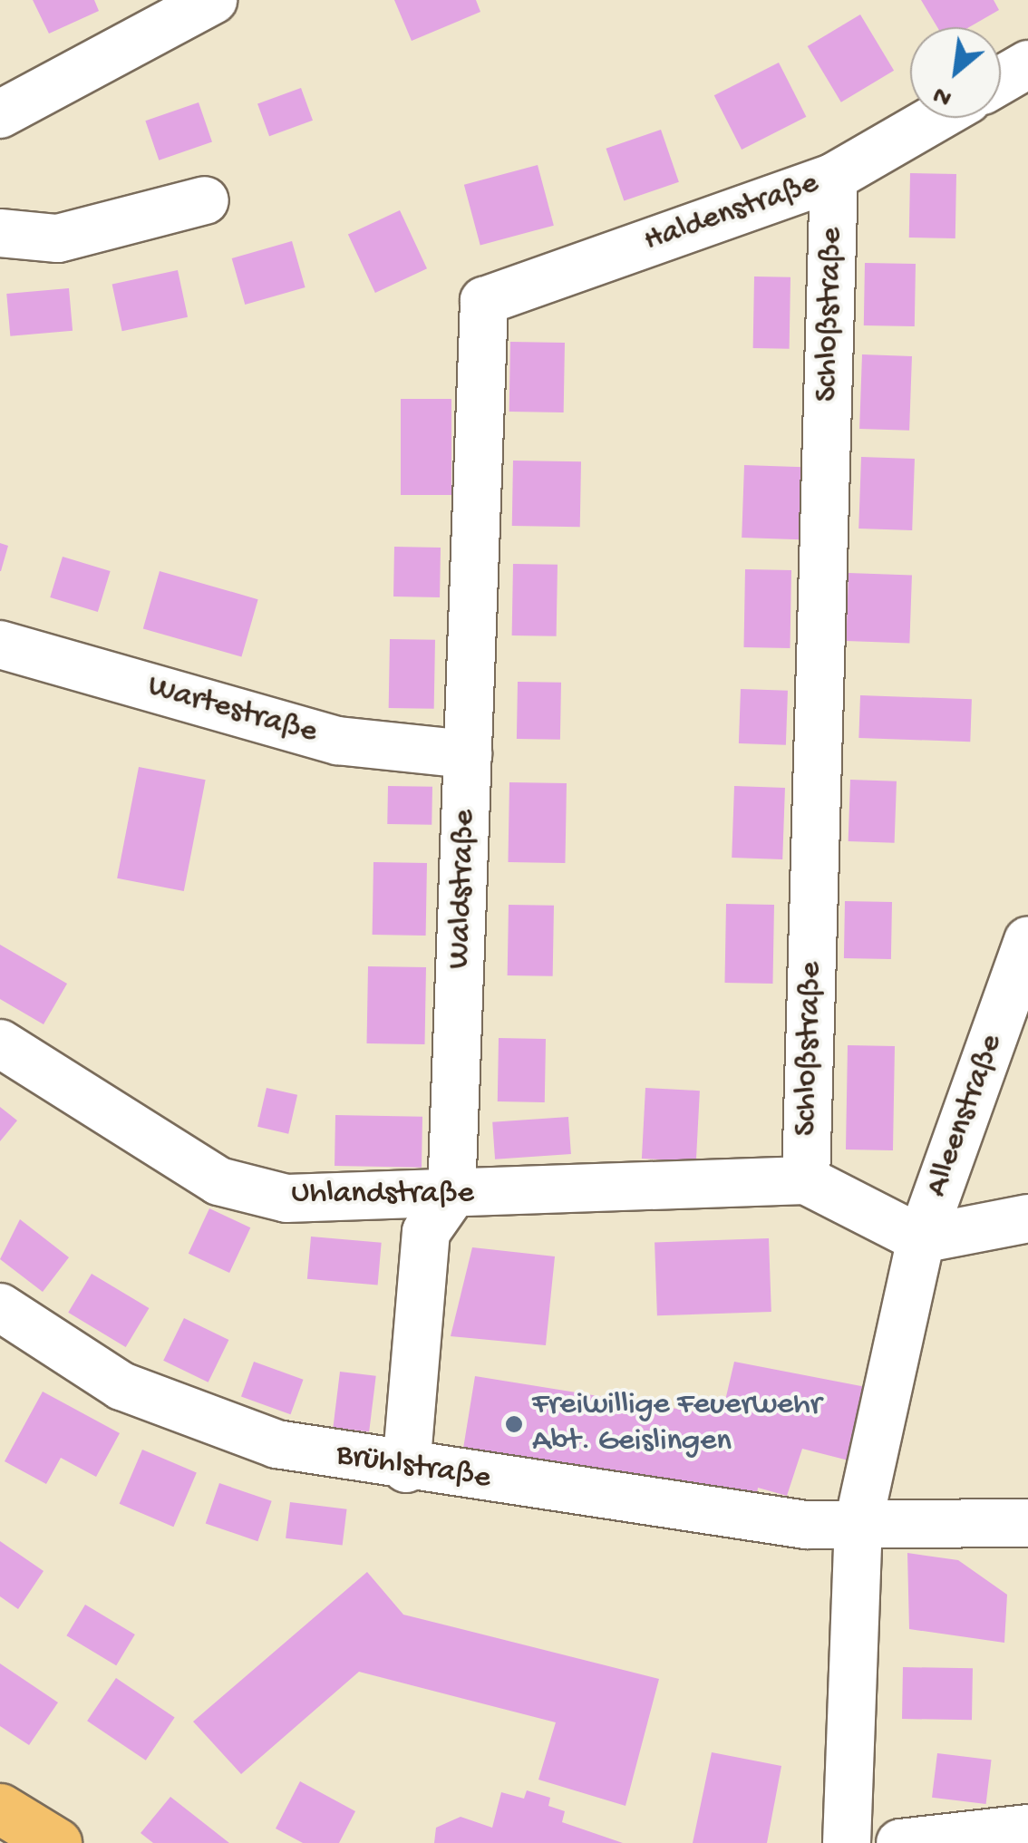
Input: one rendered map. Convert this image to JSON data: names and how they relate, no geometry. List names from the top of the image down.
{
  "streets": {
    "street": [
      "Haldenstraße",
      "Schloßstraße",
      "Wartestraße",
      "Waldstraße",
      "Alleenstraße",
      "Uhlandstraße",
      "Brühlstraße"
    ]
  },
  "crossings": [
    ["Haldenstraße", "Schloßstraße"],
    ["Haldenstraße", "Waldstraße"],
    ["Schloßstraße", "Alleenstraße"],
    ["Schloßstraße", "Uhlandstraße"],
    ["Wartestraße", "Waldstraße"],
    ["Waldstraße", "Uhlandstraße"]
  ],
  "places": ["Freiwillige Feuerwehr Abt. Geislingen"],
  "north": "bottom left"
}
